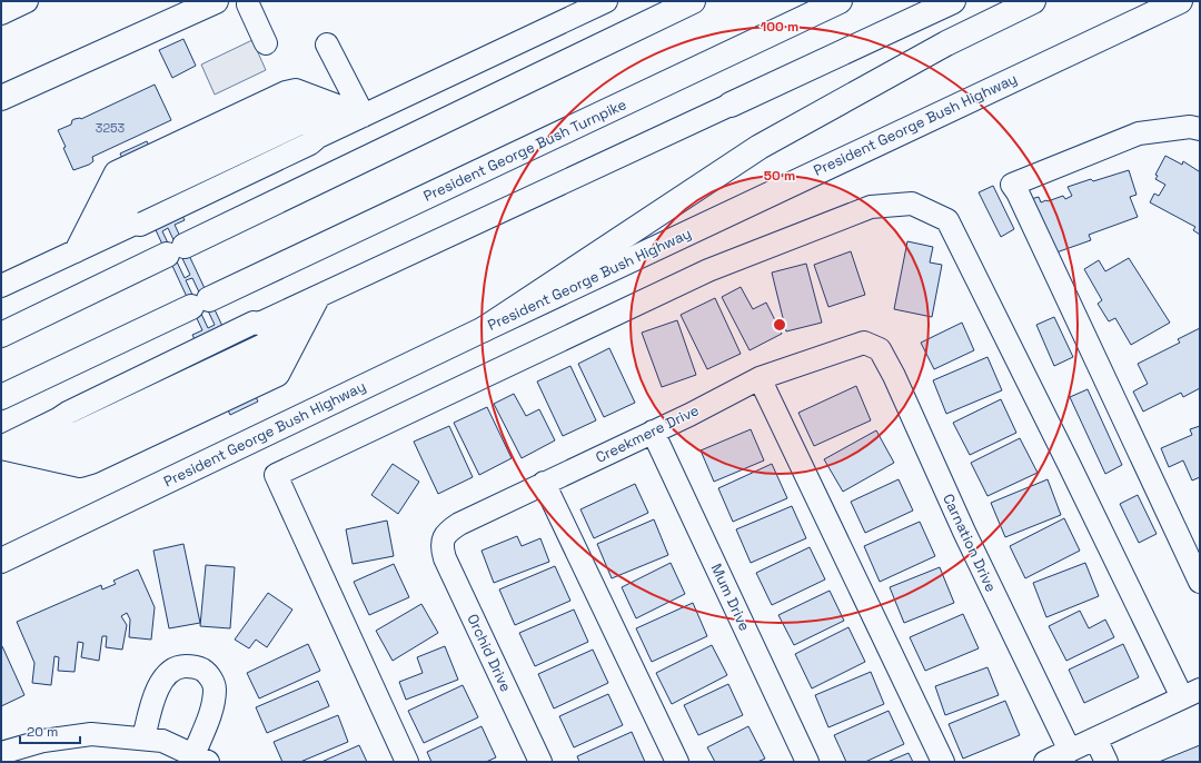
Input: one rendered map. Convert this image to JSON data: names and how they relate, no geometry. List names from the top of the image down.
{
  "streets": {
    "main road": ["President George Bush Highway", "President George Bush Turnpike"],
    "street": [
      "Creekmere Drive",
      "Carnation Drive",
      "Mum Drive",
      "Orchid Drive"
    ]
  },
  "crossings": [
    ["Creekmere Drive", "Carnation Drive"],
    ["Creekmere Drive", "Mum Drive"],
    ["Creekmere Drive", "Orchid Drive"]
  ],
  "house_numbers": ["3253"],
  "scale_bar": "20 m",
  "rings": ["100 m", "50 m"]
}
